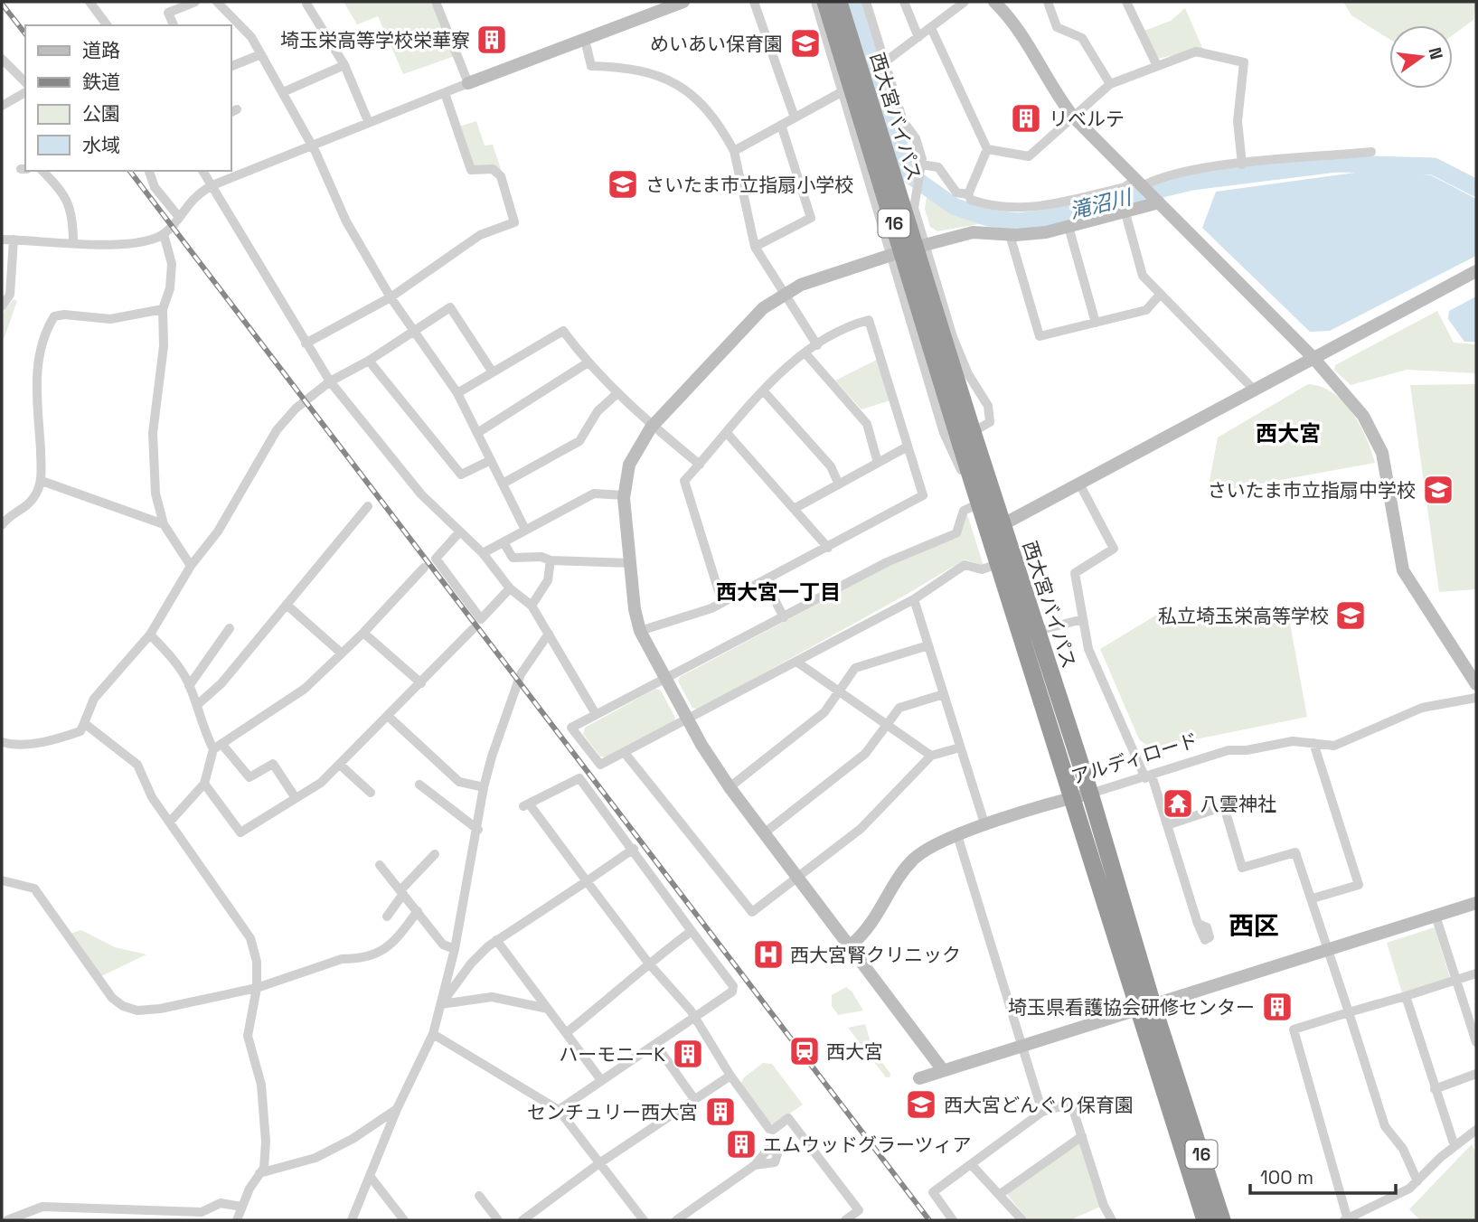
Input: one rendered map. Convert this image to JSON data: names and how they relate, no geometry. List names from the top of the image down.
{
  "streets": {
    "highway": ["西大宮バイパス", "16"],
    "street": ["アルディロード"]
  },
  "crossings": [
    ["西大宮バイパス", "アルディロード"]
  ],
  "districts": ["西大宮", "西大宮一丁目", "西区"],
  "water": ["滝沼川"],
  "places": {
    "building": [
      "埼玉栄高等学校栄華寮",
      "リベルテ",
      "埼玉県看護協会研修センター",
      "ハーモニーK",
      "センチュリー西大宮",
      "エムウッドグラーツィア"
    ],
    "school or university": [
      "めいあい保育園",
      "さいたま市立指扇小学校",
      "さいたま市立指扇中学校",
      "私立埼玉栄高等学校",
      "西大宮どんぐり保育園"
    ],
    "temple": ["八雲神社"],
    "hospital": ["西大宮腎クリニック"],
    "station": ["西大宮"]
  },
  "legend": [
    "道路",
    "鉄道",
    "公園",
    "水域"
  ],
  "scale_bar": "100 m",
  "north": "right"
}
